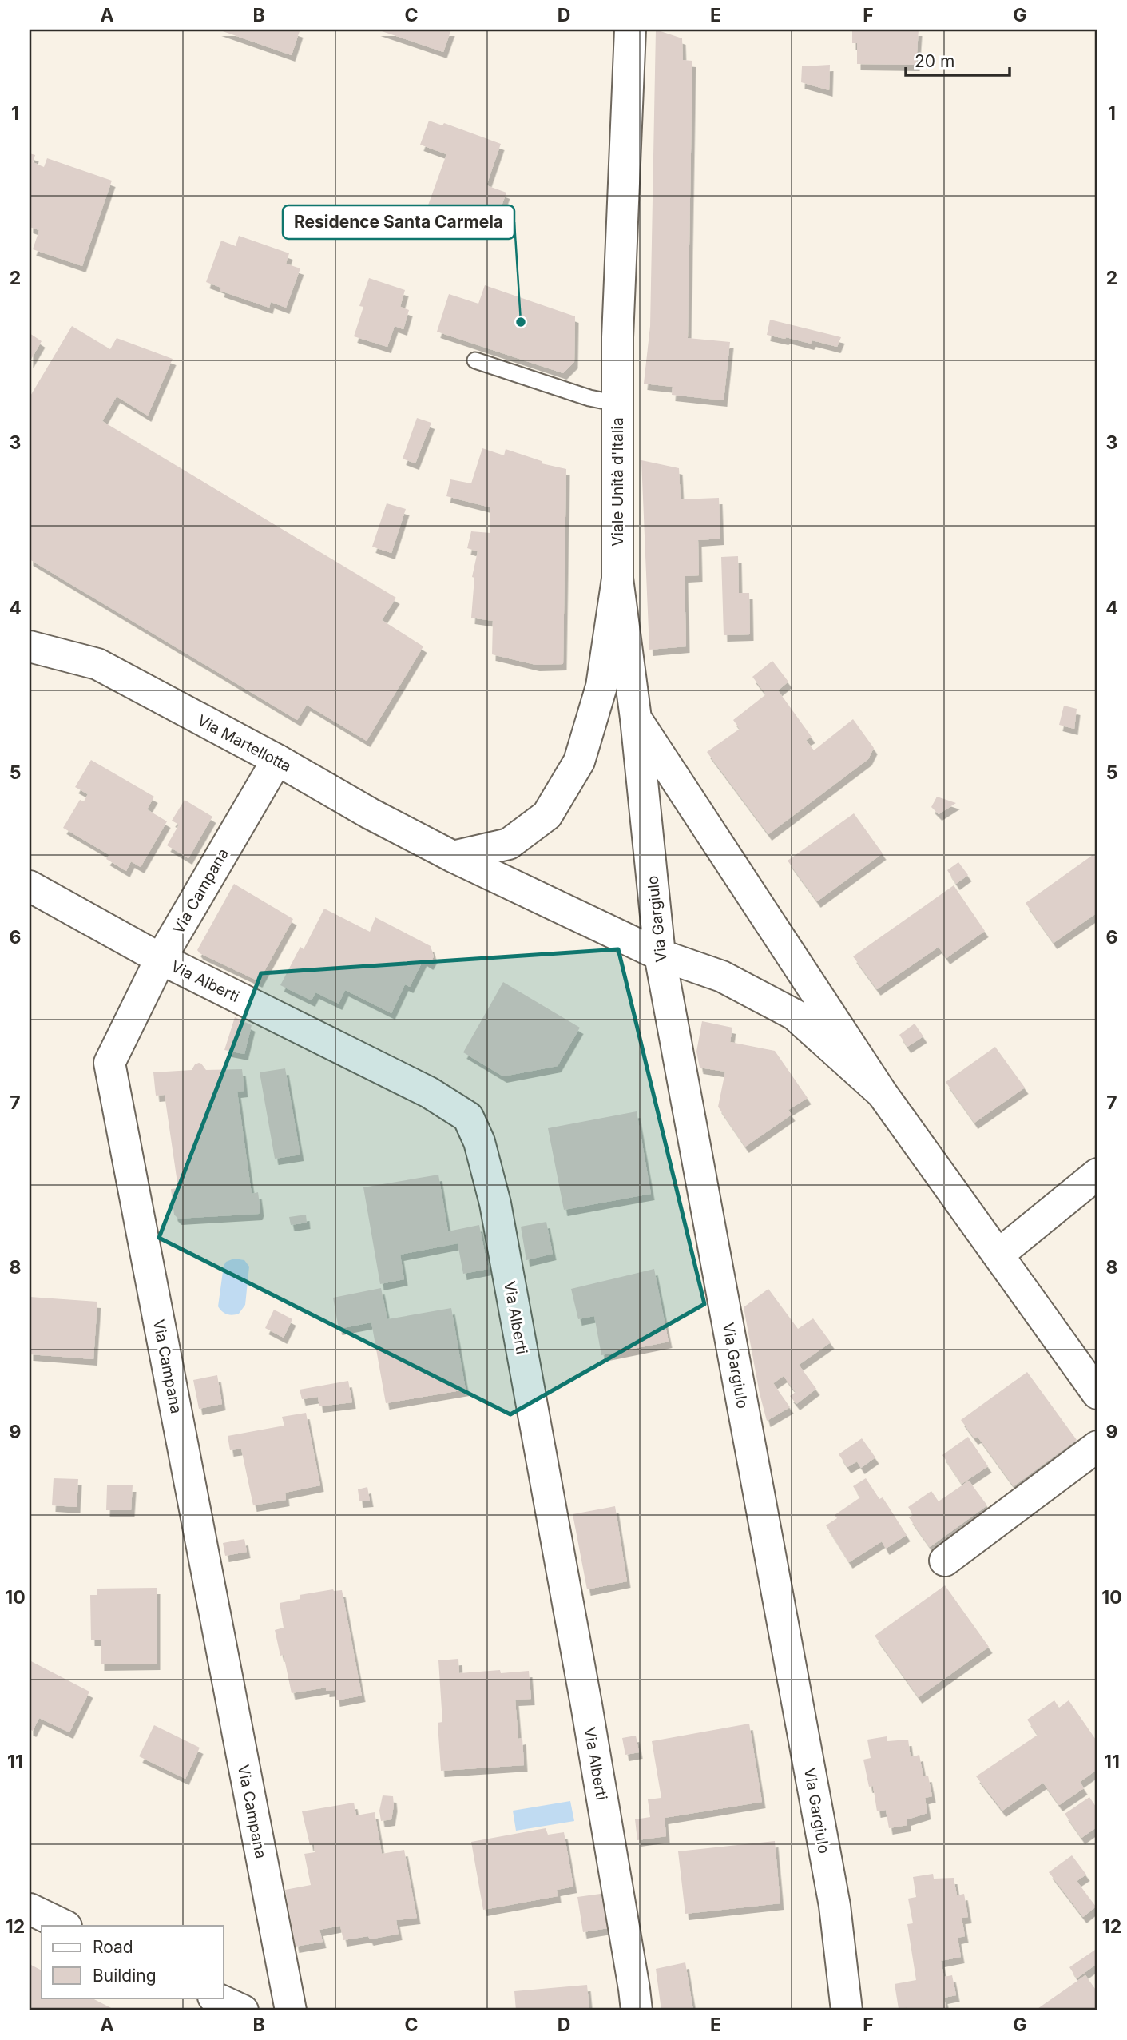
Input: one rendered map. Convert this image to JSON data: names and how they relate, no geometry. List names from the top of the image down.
{
  "streets": {
    "street": [
      "Viale Unità d'Italia",
      "Via Martellotta",
      "Via Campana",
      "Via Gargiulo",
      "Via Alberti"
    ]
  },
  "crossings": [
    ["Viale Unità d'Italia", "Via Martellotta"],
    ["Viale Unità d'Italia", "Via Gargiulo"],
    ["Via Martellotta", "Via Campana"],
    ["Via Martellotta", "Via Gargiulo"],
    ["Via Campana", "Via Alberti"]
  ],
  "places": ["Residence Santa Carmela"],
  "legend": ["Road", "Building"],
  "scale_bar": "20 m",
  "grid": {
    "columns": [
      "A",
      "B",
      "C",
      "D",
      "E",
      "F",
      "G"
    ],
    "rows": [
      "1",
      "2",
      "3",
      "4",
      "5",
      "6",
      "7",
      "8",
      "9",
      "10",
      "11",
      "12"
    ]
  }
}
